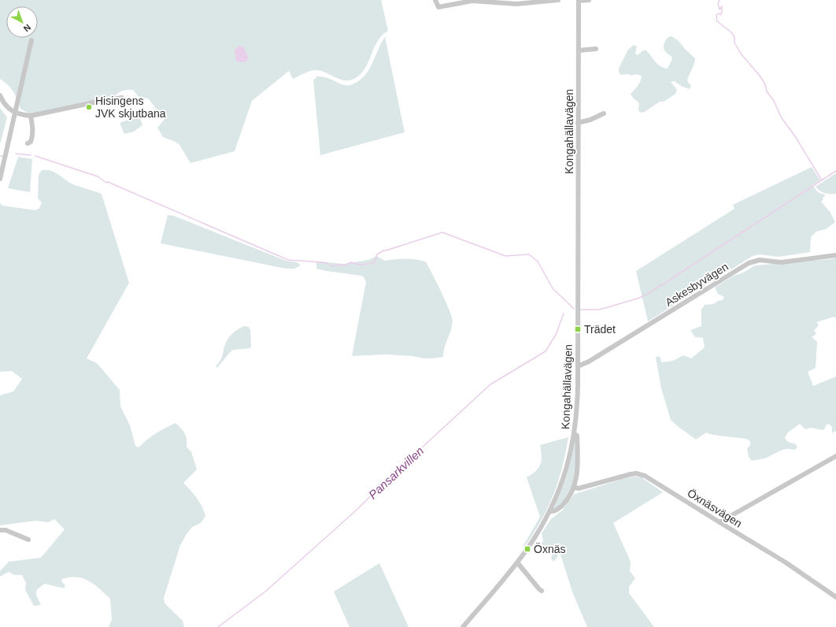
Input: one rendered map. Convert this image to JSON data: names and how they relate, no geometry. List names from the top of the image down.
{
  "streets": {
    "street": ["Kongahällavägen", "Askesbyvägen", "Öxnäsvägen"]
  },
  "crossings": [
    ["Kongahällavägen", "Askesbyvägen"]
  ],
  "water": ["Pansarkvillen"],
  "places": {
    "other": ["Hisingens JVK skjutbana"],
    "transit": ["Trädet", "Öxnäs"]
  },
  "north": "bottom right"
}
